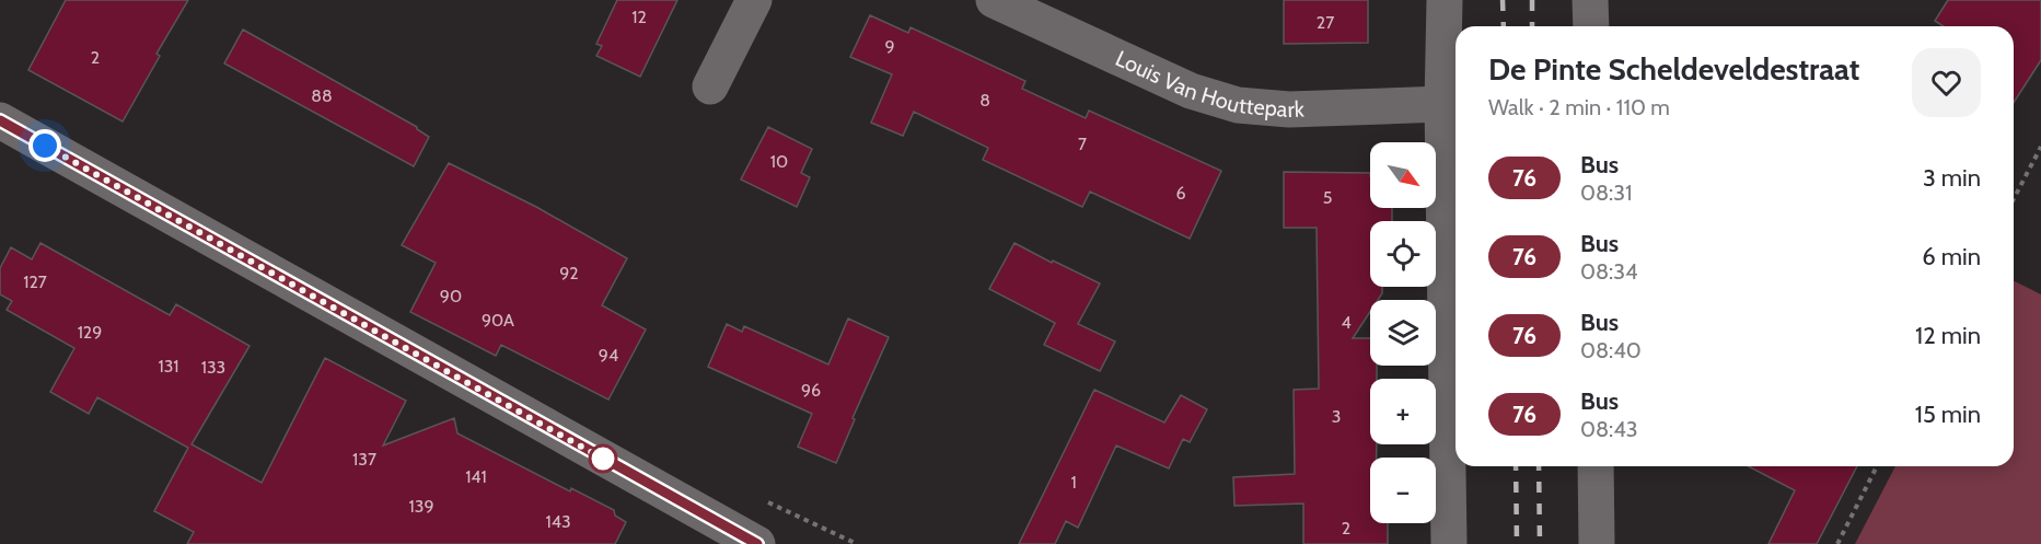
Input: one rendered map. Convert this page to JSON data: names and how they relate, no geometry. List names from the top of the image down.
{
  "streets": {
    "street": ["Louis Van Houttepark"]
  },
  "lines": ["bus line 76"],
  "house_numbers": [
    "12",
    "27",
    "9",
    "2",
    "88",
    "8",
    "7",
    "10",
    "6",
    "5",
    "92",
    "127",
    "90",
    "90A",
    "4",
    "129",
    "94",
    "131",
    "133",
    "96",
    "3",
    "137",
    "141",
    "1",
    "139",
    "143",
    "2"
  ],
  "north": "bottom right",
  "page": {
    "heading": ["De Pinte Scheldeveldestraat", "Walk · 2 min · 110 m"],
    "list": [
      {
        "mark": "76",
        "name": "Bus",
        "note": "08:31",
        "value": "3 min"
      },
      {
        "mark": "76",
        "name": "Bus",
        "note": "08:34",
        "value": "6 min"
      },
      {
        "mark": "76",
        "name": "Bus",
        "note": "08:40",
        "value": "12 min"
      },
      {
        "mark": "76",
        "name": "Bus",
        "note": "08:43",
        "value": "15 min"
      }
    ],
    "map_buttons": ["+", "−"]
  }
}
